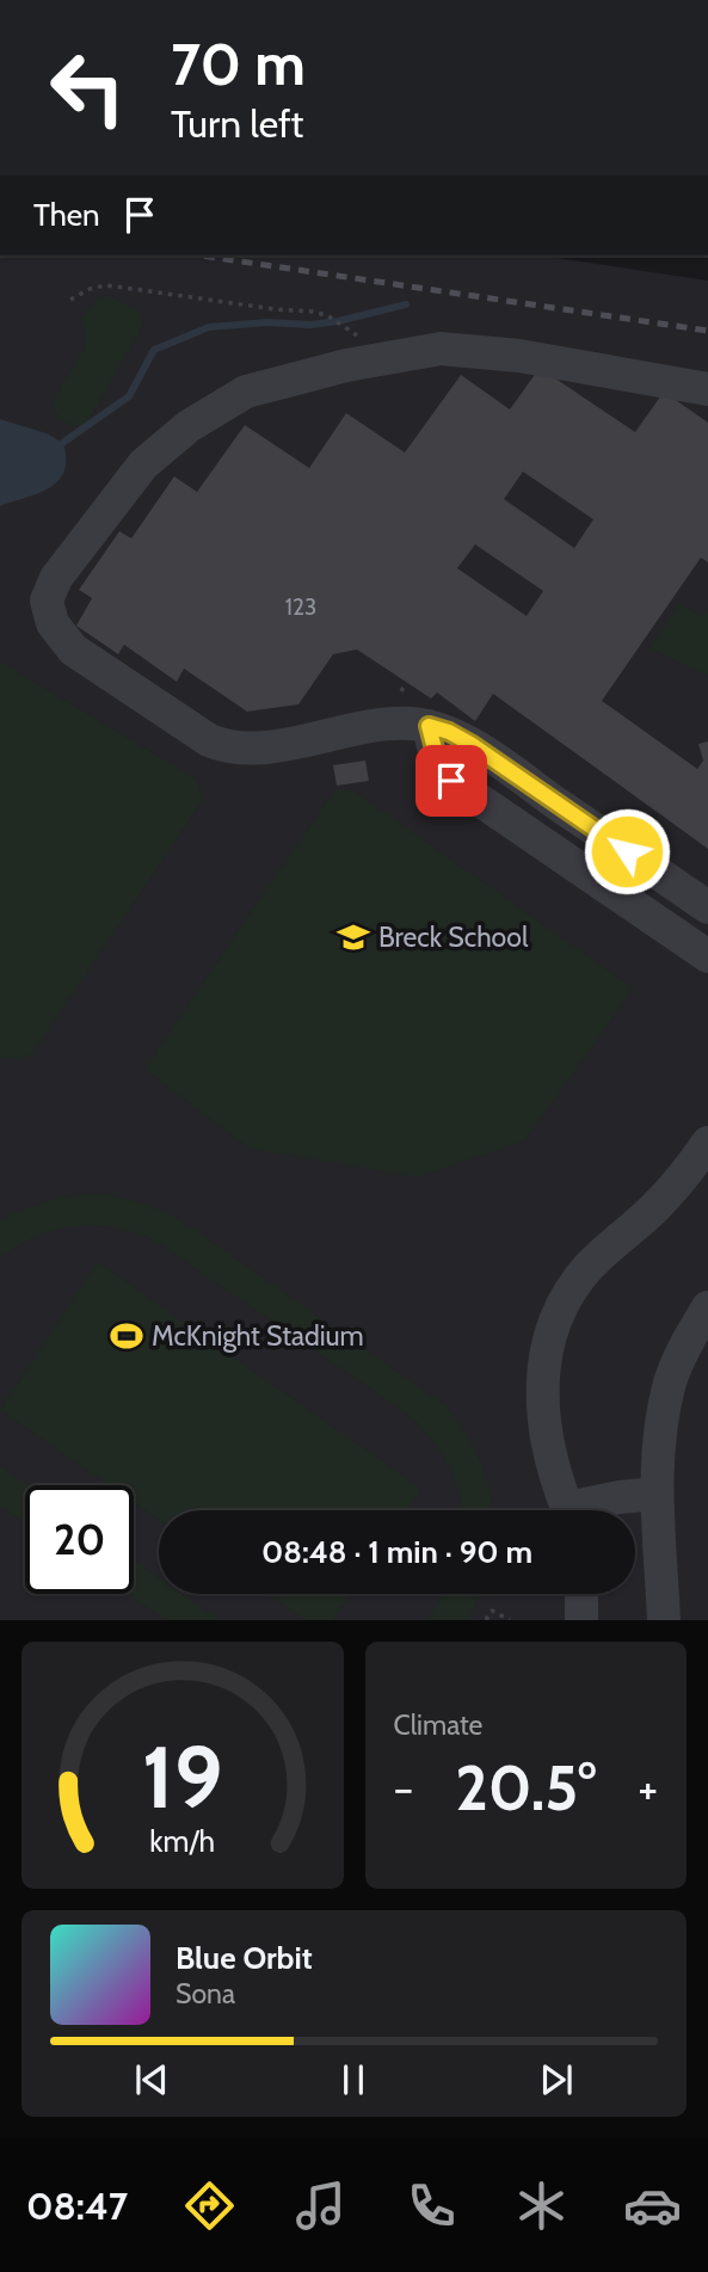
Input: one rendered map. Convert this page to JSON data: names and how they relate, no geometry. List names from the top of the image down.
{
  "places": {
    "school or university": ["Breck School"],
    "sports": ["McKnight Stadium"]
  },
  "house_numbers": ["123"],
  "page": {
    "turn": ["70 m", "Turn left"],
    "then": "Then",
    "limit": "20",
    "trip": "08:48 · 1 min · 90 m",
    "tile": "Climate",
    "heat": ["−", "20.5°", "+"],
    "song": ["Blue Orbit", "Sona"],
    "tabs": "08:47",
    "gauge": ["19", "km/h"]
  }
}
